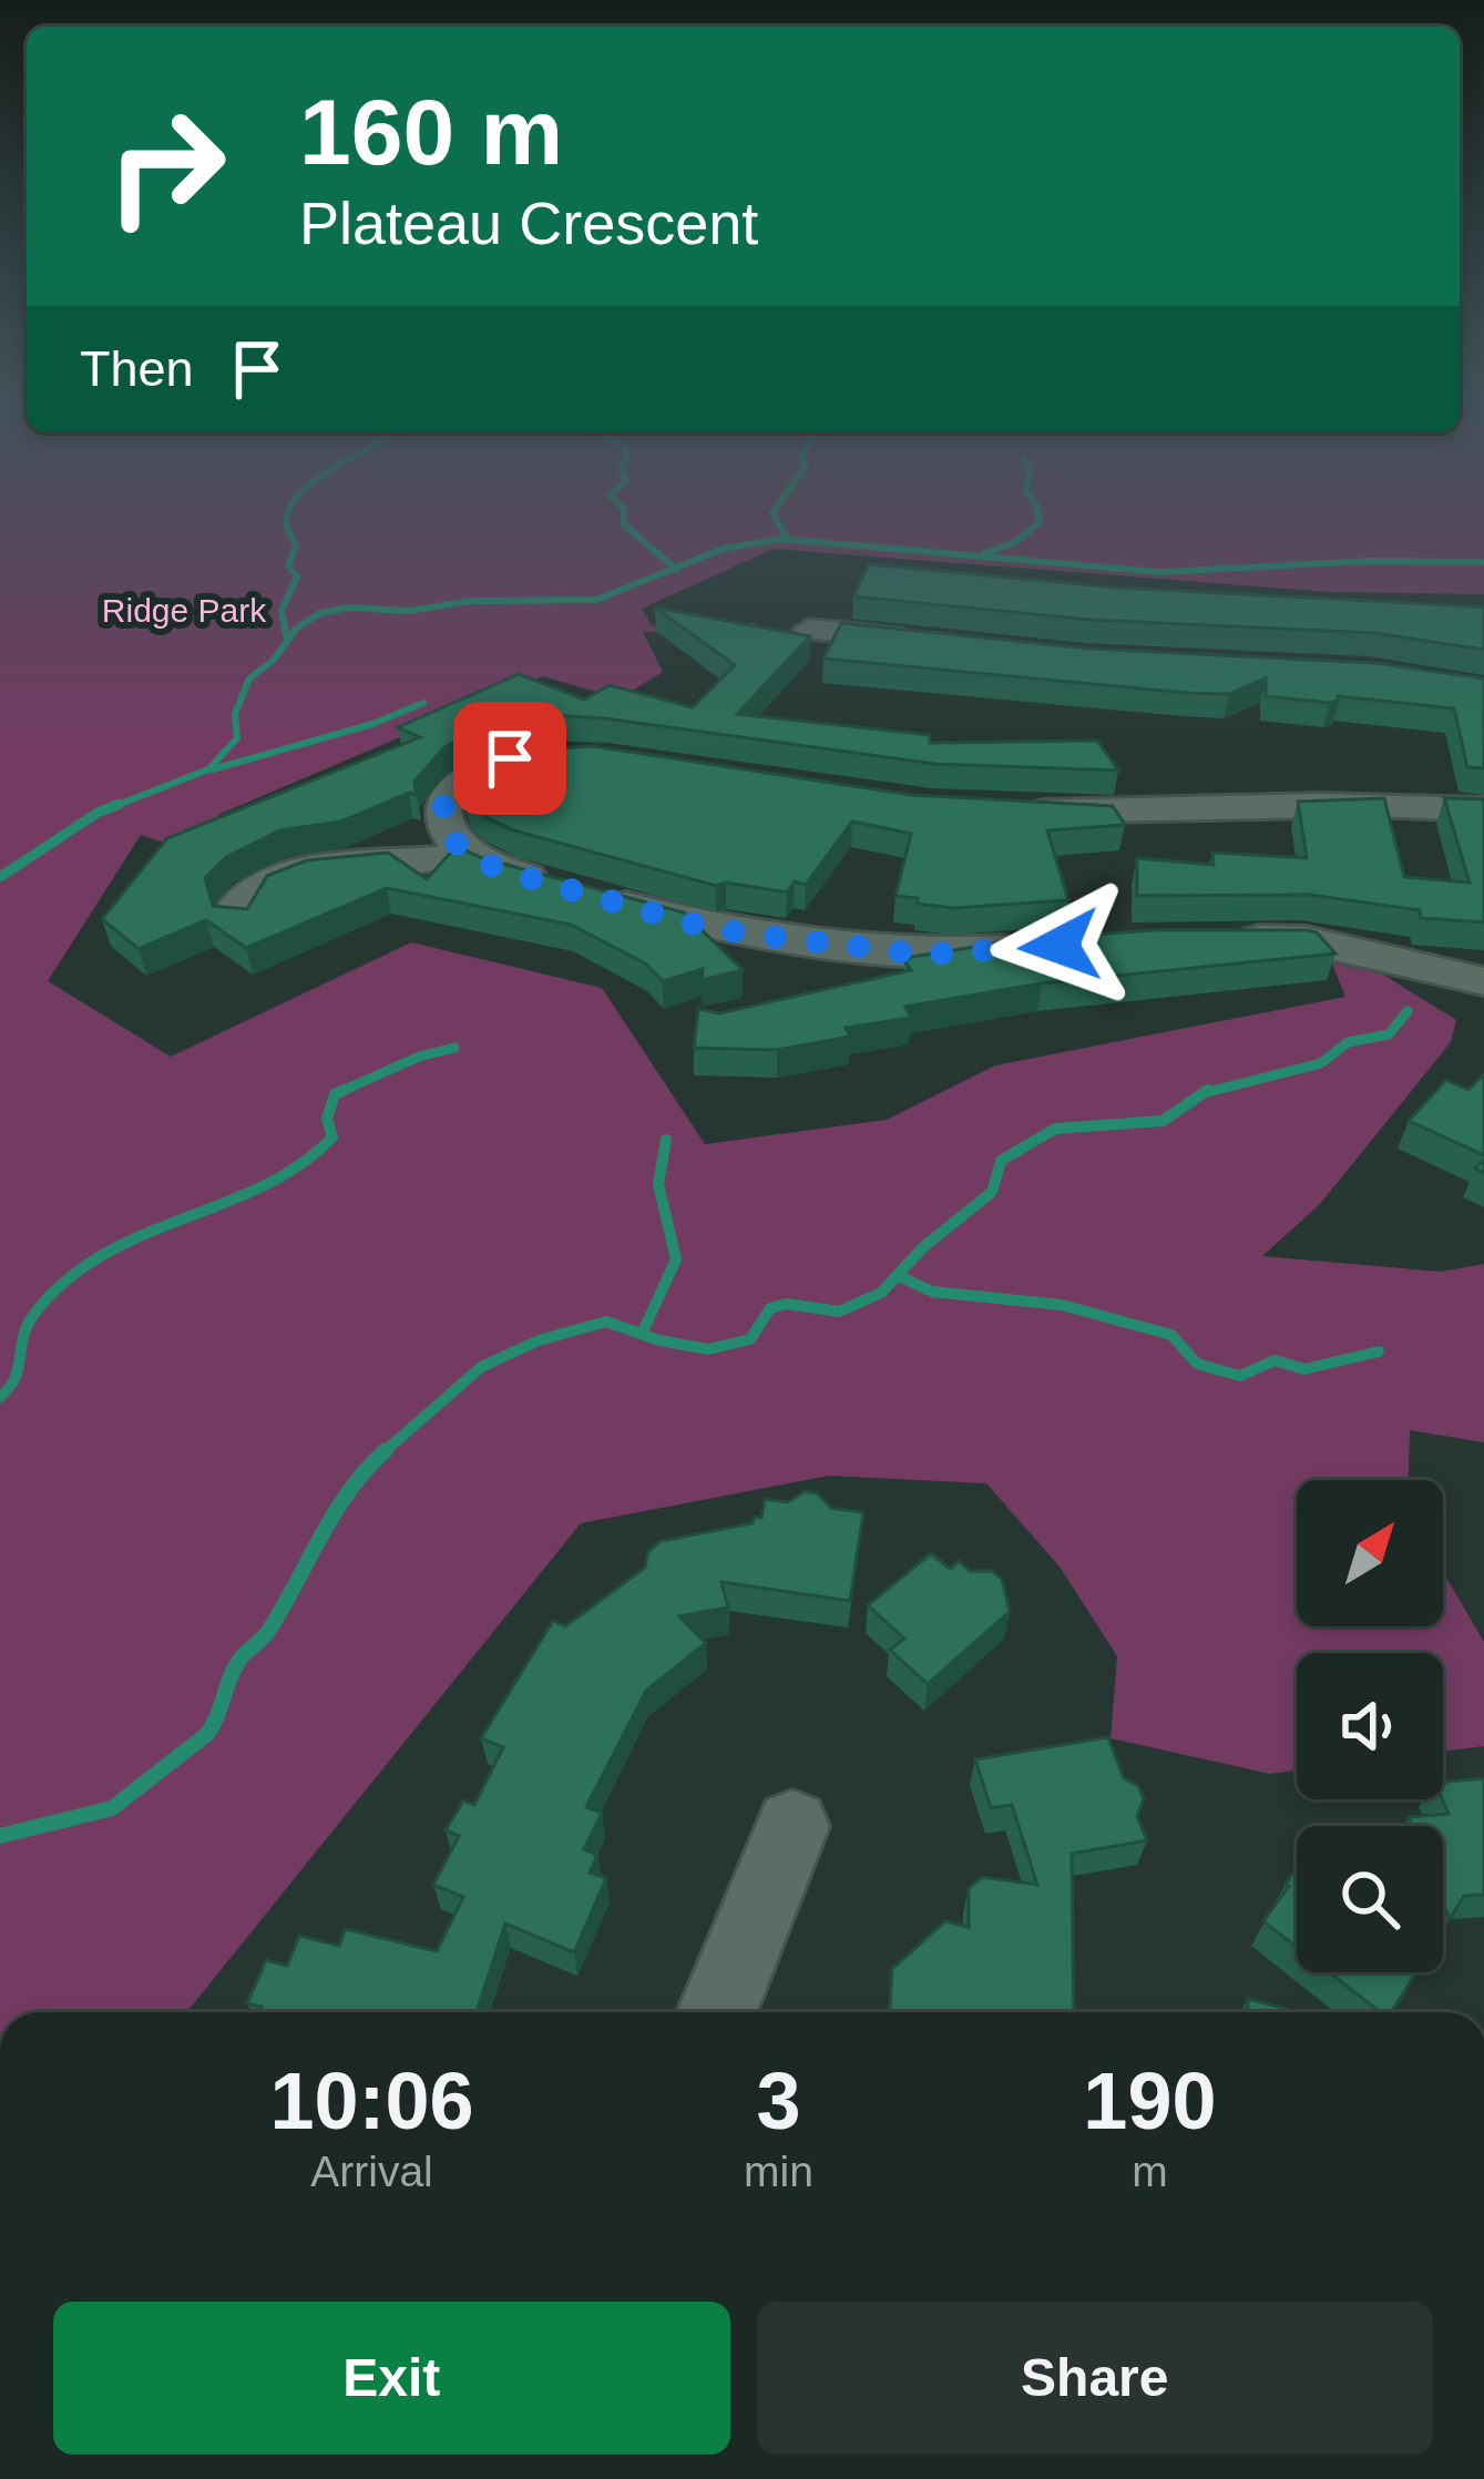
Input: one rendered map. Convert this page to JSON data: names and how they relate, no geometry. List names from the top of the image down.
{
  "parks": ["Ridge Park"],
  "north": "top right",
  "page": {
    "turn": ["160 m", "Plateau Crescent"],
    "then": "Then",
    "eta": [
      "10:06",
      "Arrival",
      "3",
      "min",
      "190",
      "m"
    ],
    "buttons": ["Exit", "Share"]
  }
}
